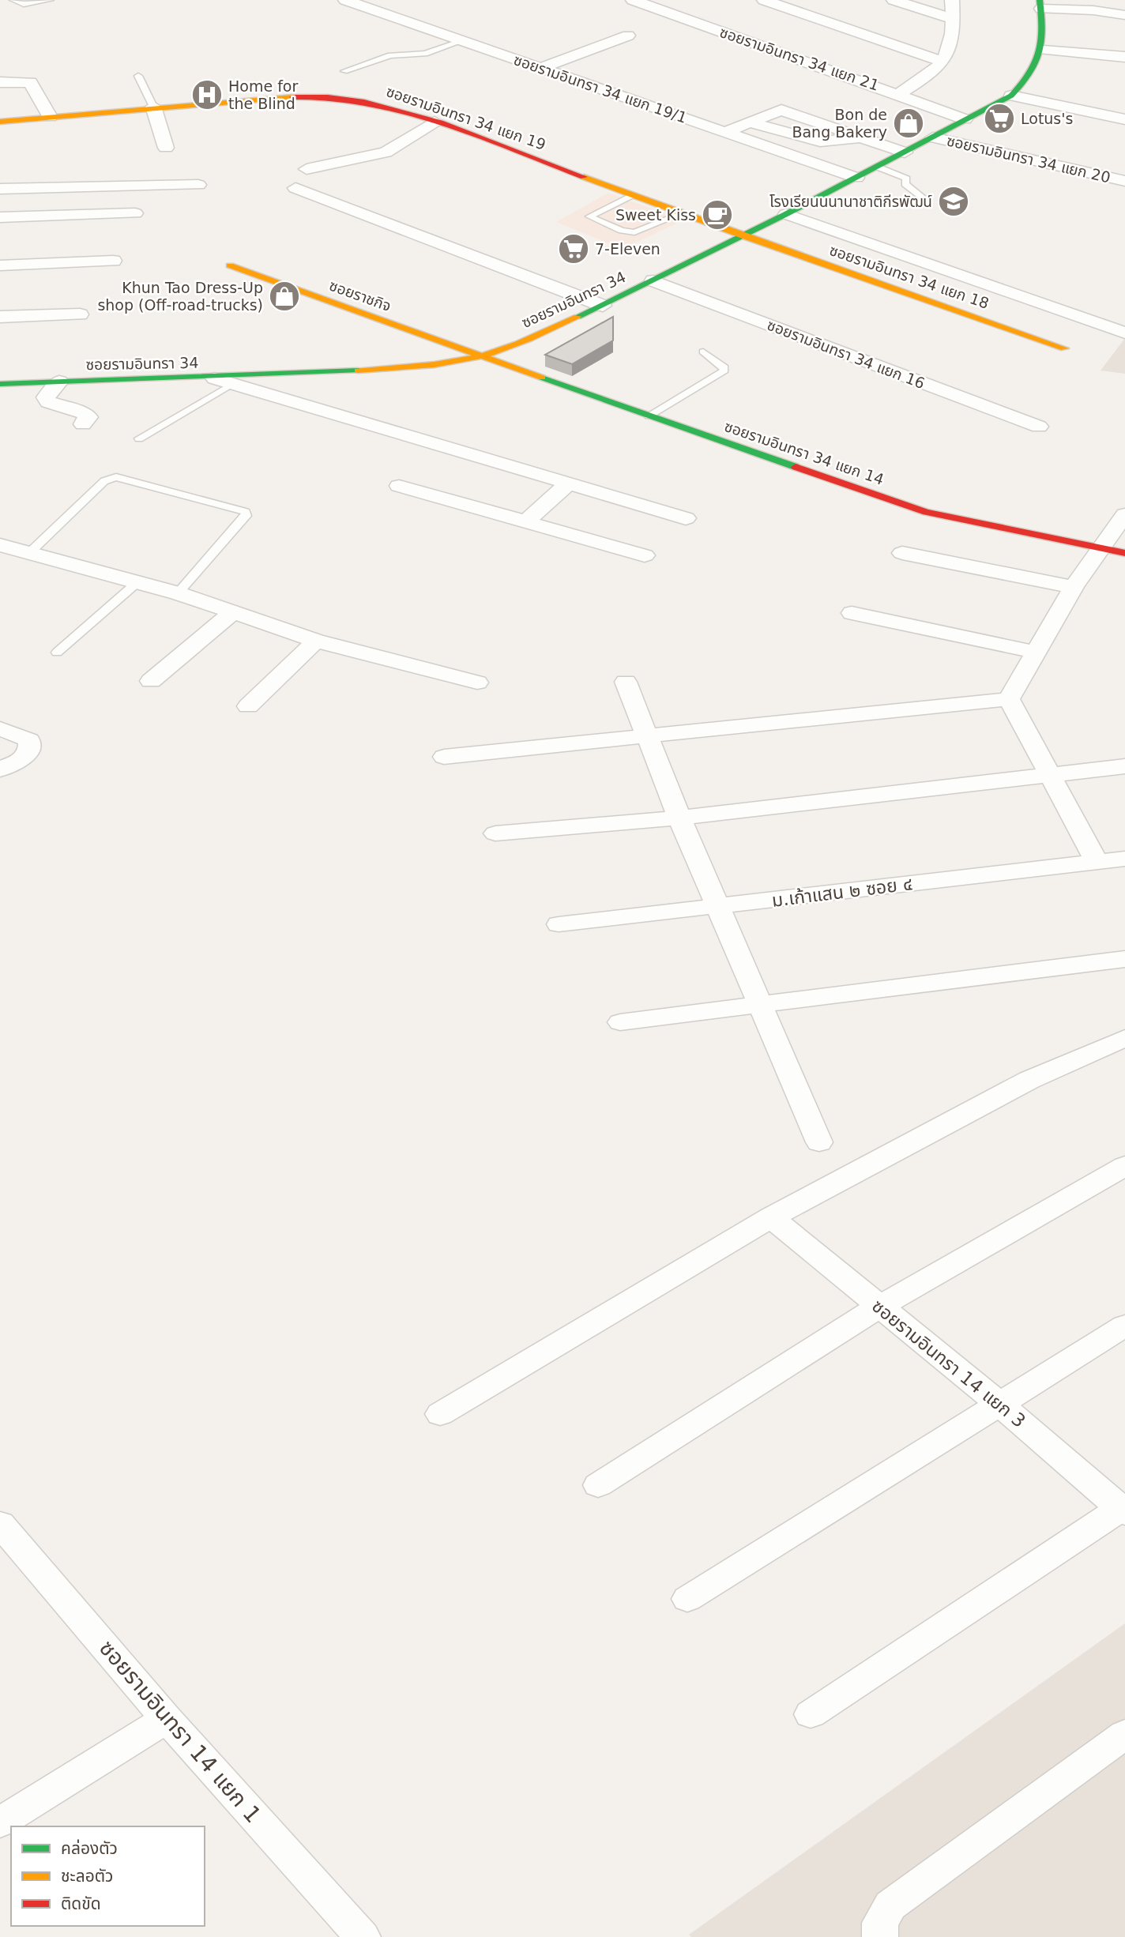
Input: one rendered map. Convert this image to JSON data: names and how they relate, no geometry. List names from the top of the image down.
{
  "streets": {
    "street": [
      "ซอยรามอินทรา 34 แยก 21",
      "ซอยรามอินทรา 34 แยก 19/1",
      "ซอยรามอินทรา 34 แยก 19",
      "ซอยรามอินทรา 34 แยก 20",
      "ซอยรามอินทรา 34 แยก 18",
      "ซอยราชกิจ",
      "ซอยรามอินทรา 34",
      "ซอยรามอินทรา 34 แยก 16",
      "ซอยรามอินทรา 34 แยก 14",
      "ม.เก้าแสน ๒ ซอย ๔",
      "ซอยรามอินทรา 14 แยก 3",
      "ซอยรามอินทรา 14 แยก 1"
    ]
  },
  "crossings": [
    ["ซอยรามอินทรา 34 แยก 21", "ซอยรามอินทรา 34"],
    ["ซอยรามอินทรา 34 แยก 19/1", "ซอยรามอินทรา 34"],
    ["ซอยรามอินทรา 34 แยก 19", "ซอยรามอินทรา 34 แยก 18"],
    ["ซอยรามอินทรา 34 แยก 19", "ซอยรามอินทรา 34"],
    ["ซอยรามอินทรา 34 แยก 20", "ซอยรามอินทรา 34"],
    ["ซอยรามอินทรา 34 แยก 18", "ซอยรามอินทรา 34"],
    ["ซอยราชกิจ", "ซอยรามอินทรา 34"],
    ["ซอยราชกิจ", "ซอยรามอินทรา 34 แยก 14"],
    ["ซอยรามอินทรา 34", "ซอยรามอินทรา 34 แยก 16"],
    ["ซอยรามอินทรา 34", "ซอยรามอินทรา 34 แยก 14"]
  ],
  "places": {
    "hospital": ["Home for the Blind"],
    "supermarket": ["Lotus's", "7-Eleven"],
    "shop": ["Bon de Bang Bakery", "Khun Tao Dress-Up shop (Off-road-trucks)"],
    "school or university": ["โรงเรียนนนานาชาติกีรพัฒน์"],
    "cafe": ["Sweet Kiss"]
  },
  "legend": ["คล่องตัว", "ชะลอตัว", "ติดขัด"]
}
